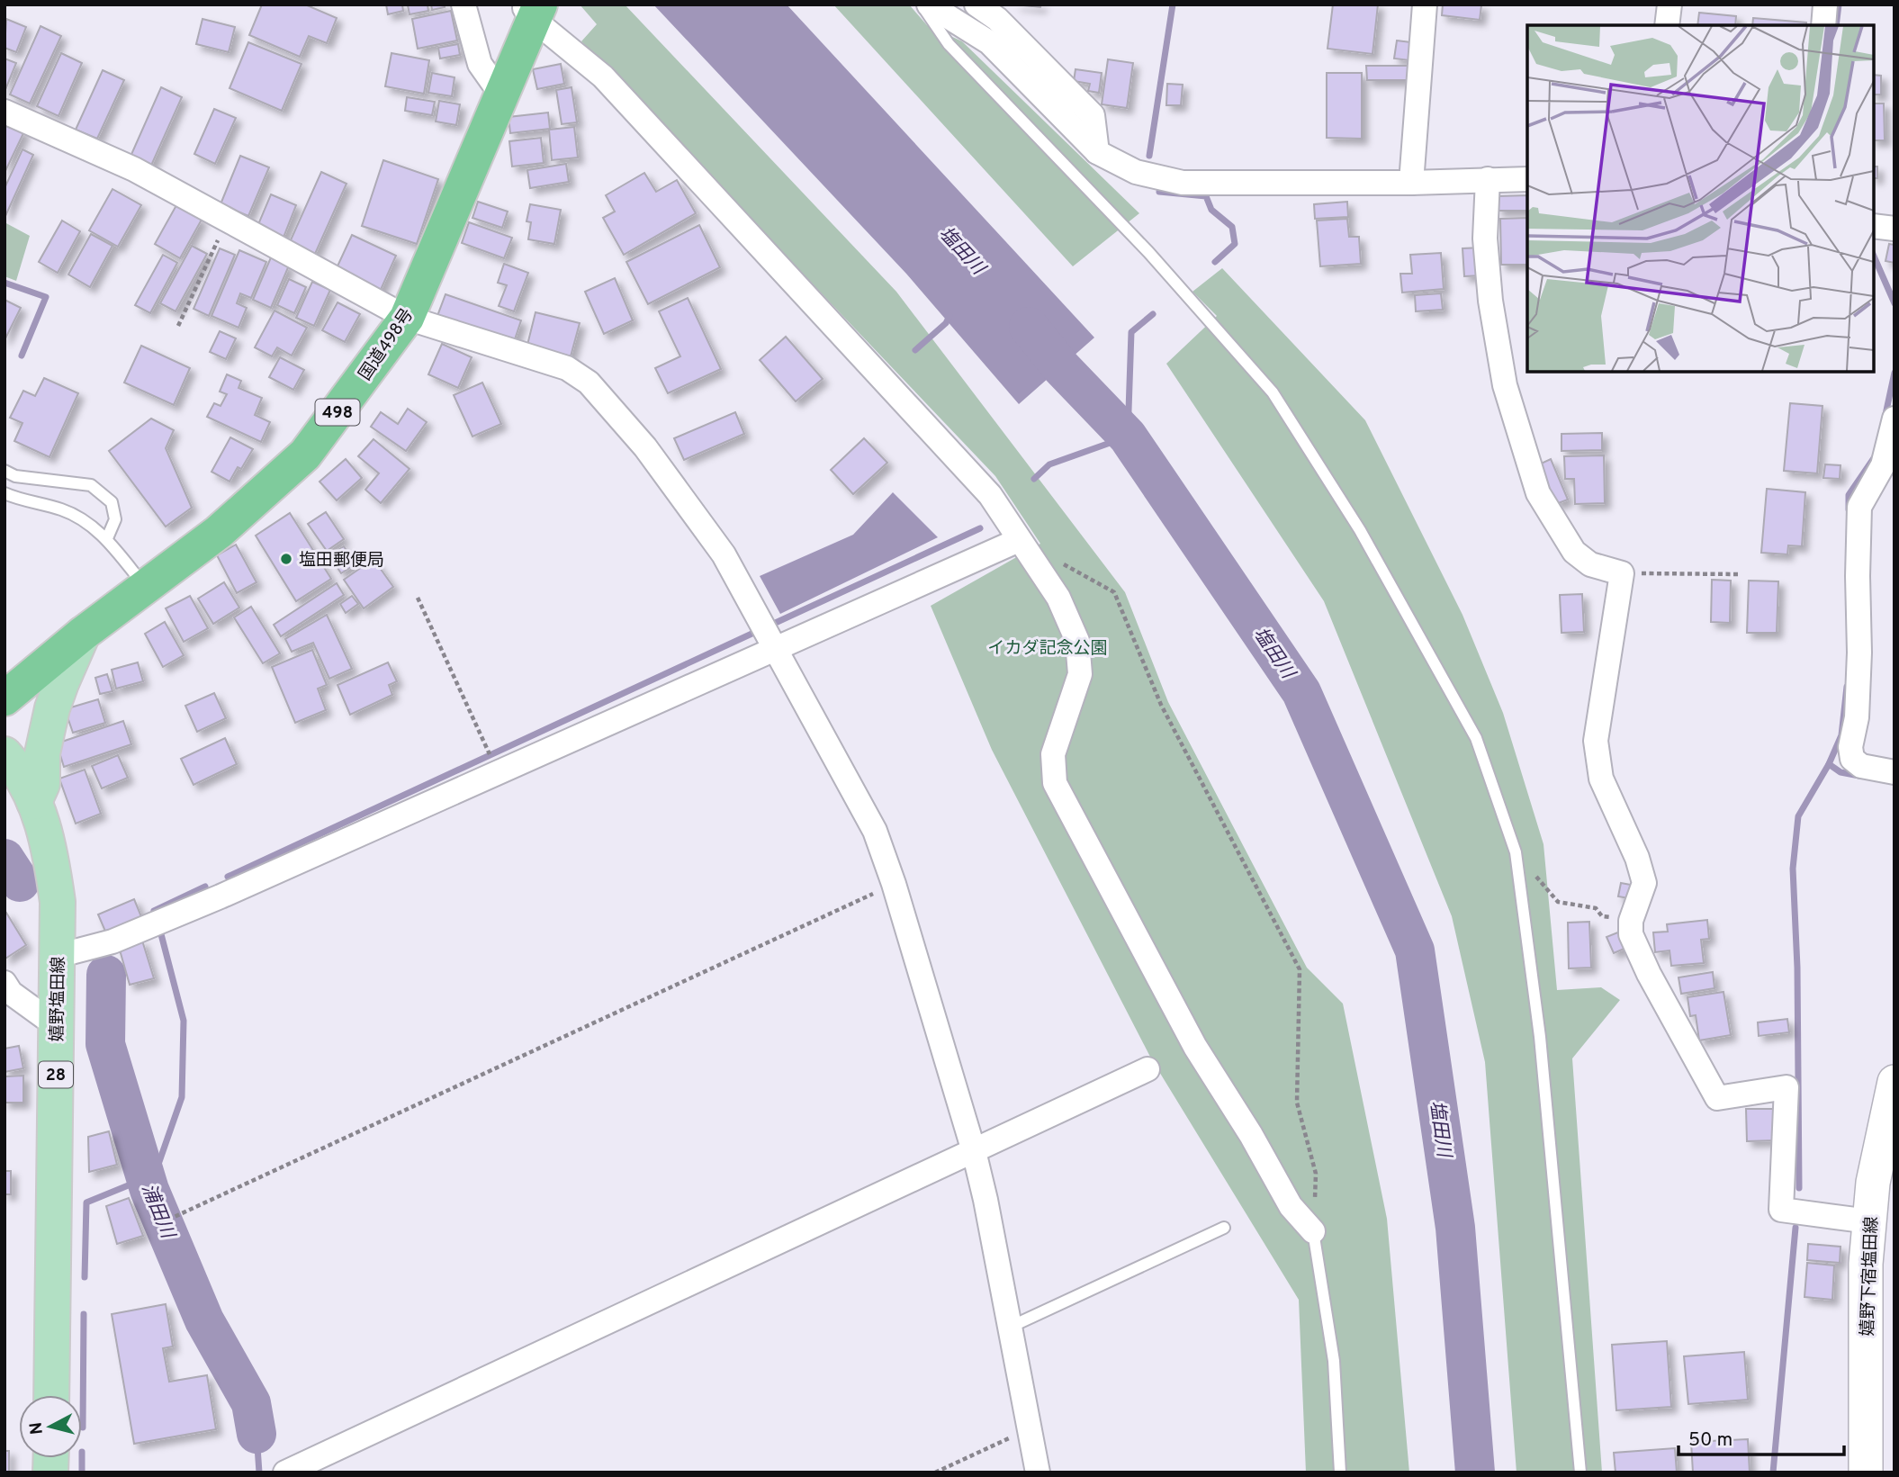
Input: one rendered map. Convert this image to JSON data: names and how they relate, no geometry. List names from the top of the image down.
{
  "streets": {
    "highway": ["国道498号", "498"],
    "main road": ["嬉野塩田線", "28", "嬉野下宿塩田線"]
  },
  "water": ["塩田川", "浦田川"],
  "parks": ["イカダ記念公園"],
  "places": ["塩田郵便局"],
  "scale_bar": "50 m",
  "north": "left"
}
